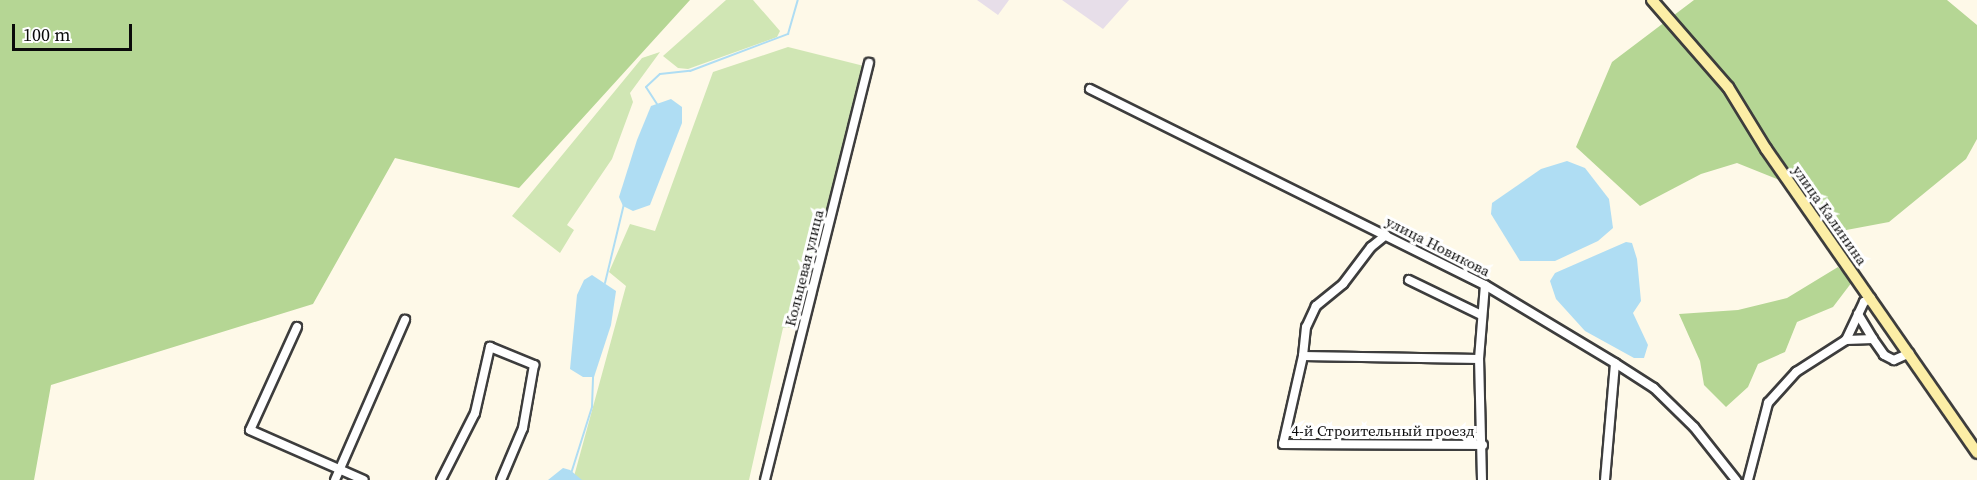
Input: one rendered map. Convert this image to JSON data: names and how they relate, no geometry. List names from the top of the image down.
{
  "streets": {
    "street": [
      "улица Калинина",
      "улица Новикова",
      "Кольцевая улица",
      "4-й Строительный проезд"
    ]
  },
  "scale_bar": "100 m"
}
